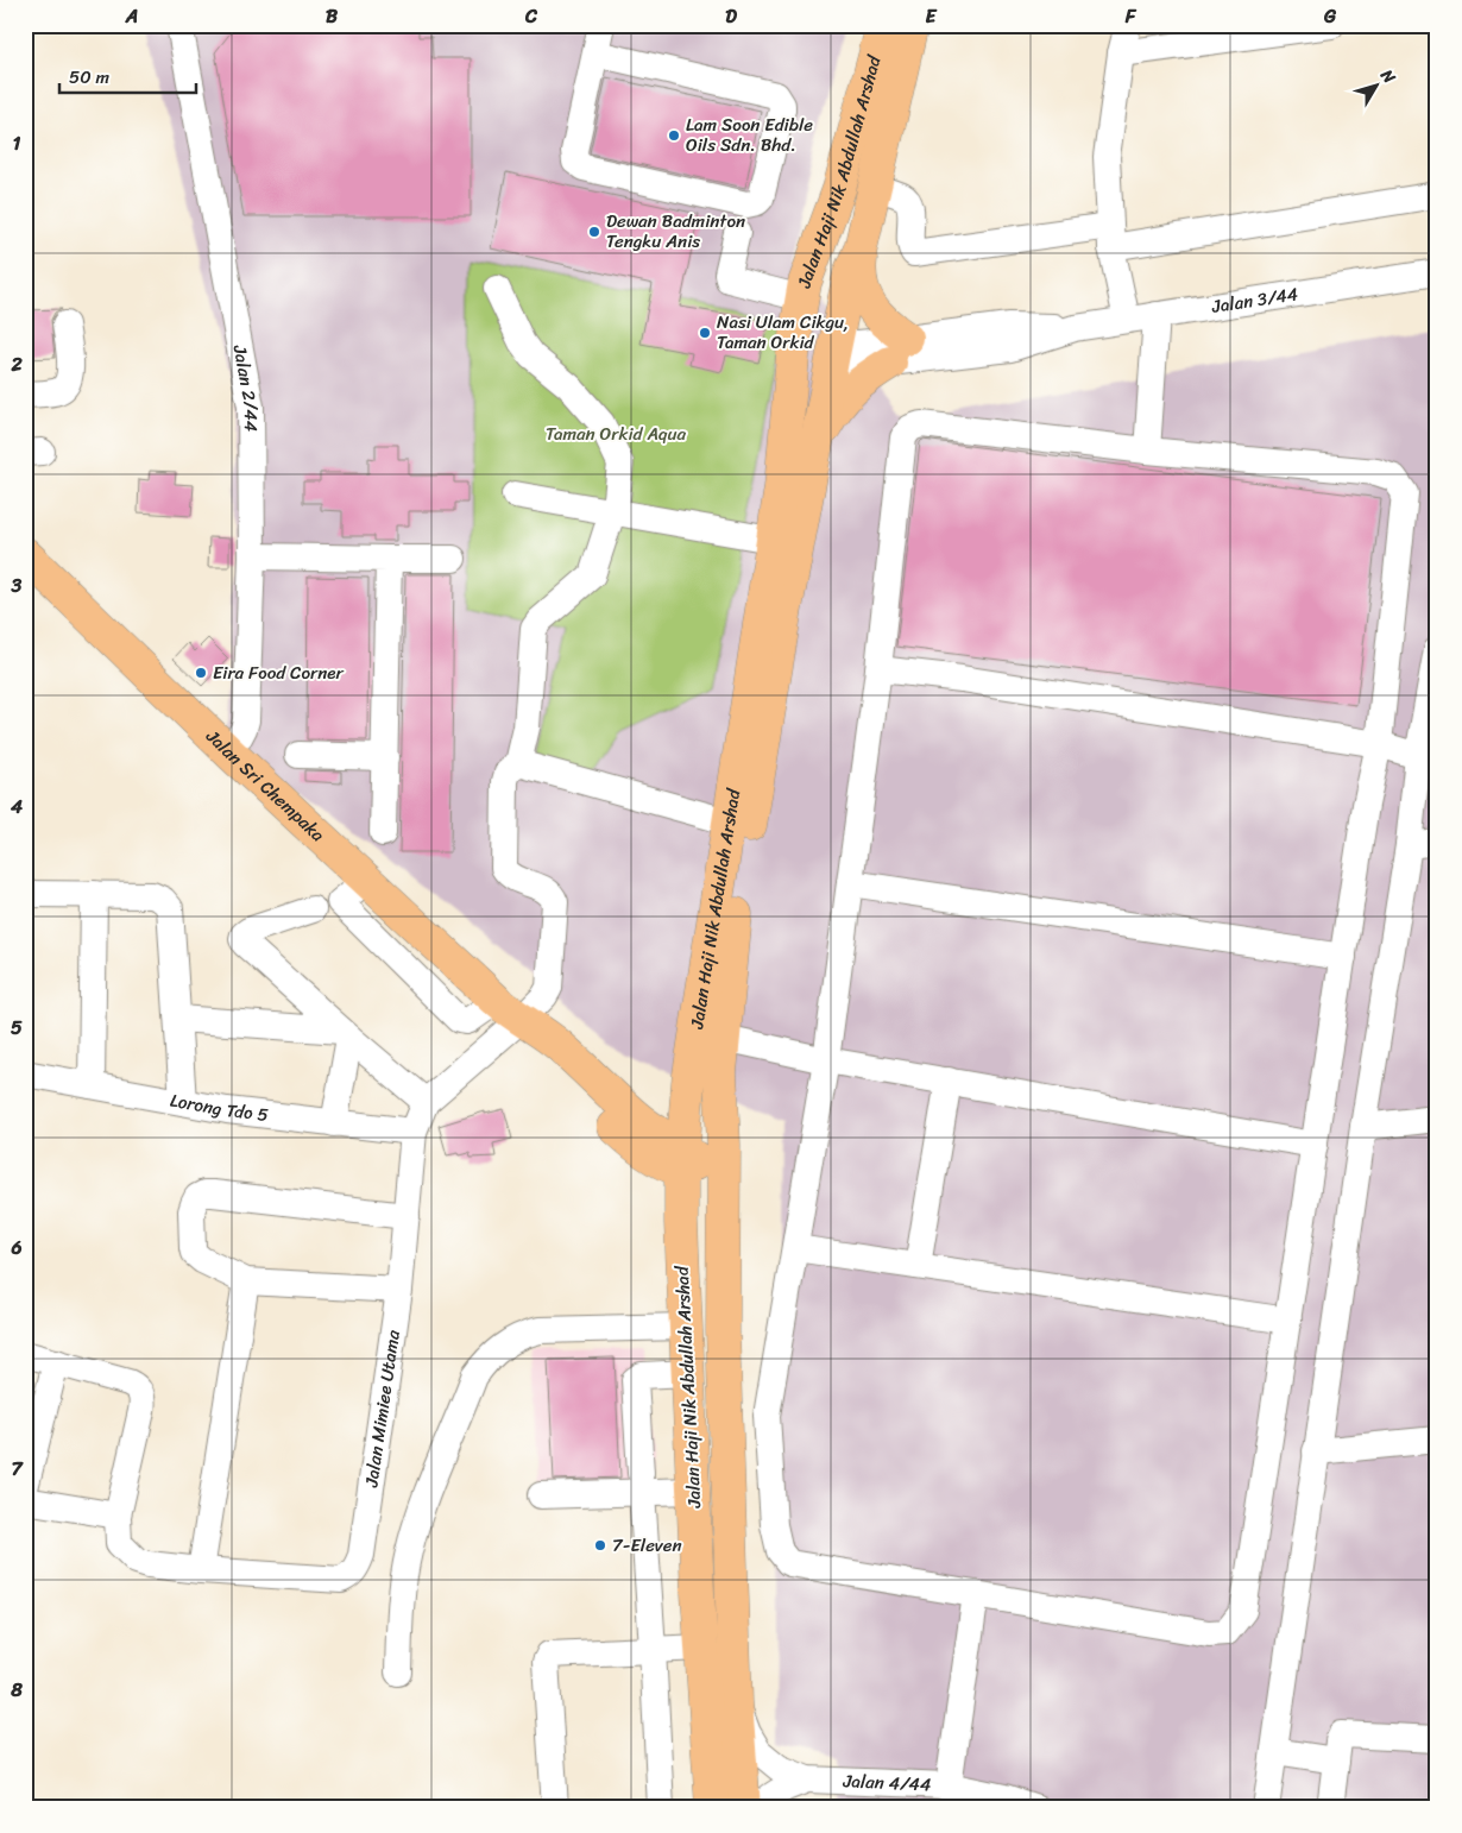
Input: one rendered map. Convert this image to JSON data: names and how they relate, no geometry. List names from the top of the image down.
{
  "streets": {
    "main road": ["Jalan Haji Nik Abdullah Arshad", "Jalan Sri Chempaka"],
    "street": [
      "Jalan 3/44",
      "Jalan 2/44",
      "Lorong Tdo 5",
      "Jalan Mimiee Utama",
      "Jalan 4/44"
    ]
  },
  "crossings": [
    ["Jalan Haji Nik Abdullah Arshad", "Jalan 3/44"],
    ["Jalan 2/44", "Jalan Sri Chempaka"],
    ["Jalan Sri Chempaka", "Jalan Mimiee Utama"],
    ["Lorong Tdo 5", "Jalan Mimiee Utama"]
  ],
  "parks": ["Taman Orkid Aqua"],
  "places": [
    "Lam Soon Edible Oils Sdn. Bhd.",
    "Dewan Badminton Tengku Anis",
    "Nasi Ulam Cikgu, Taman Orkid",
    "Eira Food Corner",
    "7-Eleven"
  ],
  "scale_bar": "50 m",
  "north": "top right",
  "grid": {
    "columns": [
      "A",
      "B",
      "C",
      "D",
      "E",
      "F",
      "G"
    ],
    "rows": [
      "1",
      "2",
      "3",
      "4",
      "5",
      "6",
      "7",
      "8"
    ]
  }
}
